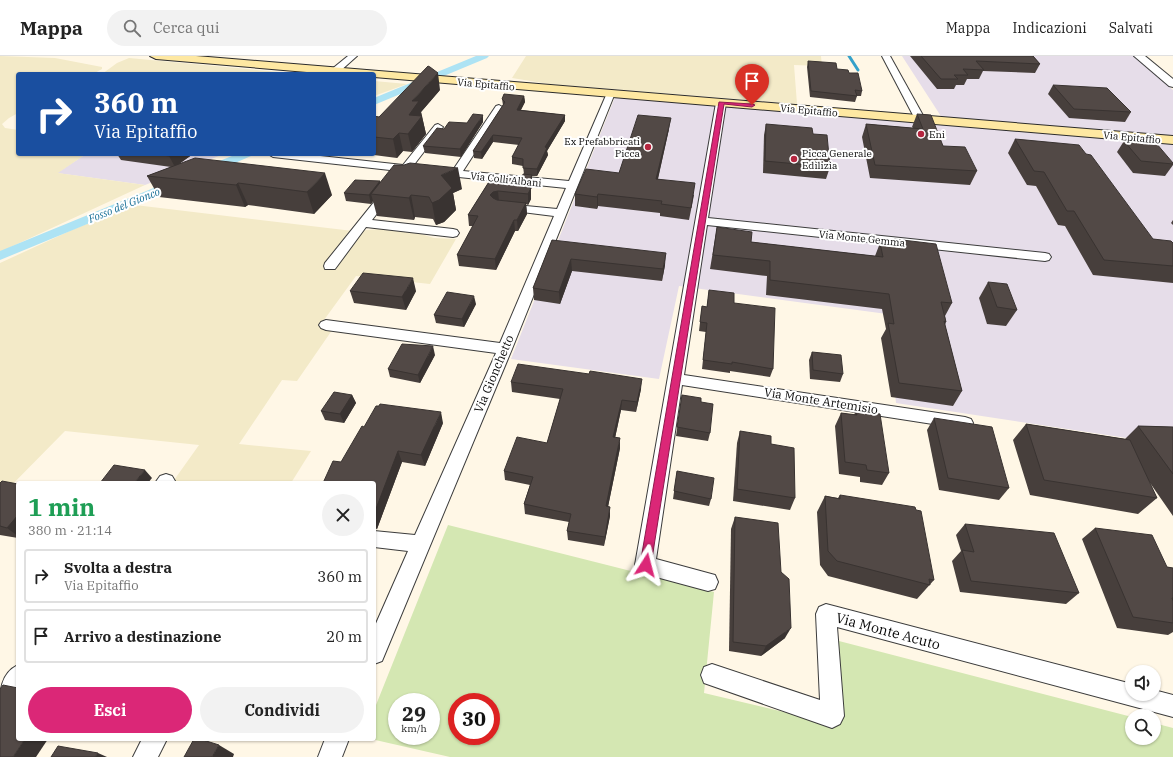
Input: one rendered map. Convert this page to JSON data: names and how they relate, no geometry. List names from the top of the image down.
{
  "streets": {
    "main road": ["Via Epitaffio"],
    "street": [
      "Via Colli Albani",
      "Via Monte Gemma",
      "Via Gionchetto",
      "Via Monte Artemisio",
      "Via Monte Acuto"
    ]
  },
  "crossings": [
    ["Via Epitaffio", "Via Gionchetto"],
    ["Via Colli Albani", "Via Gionchetto"]
  ],
  "water": ["Fosso del Gionco"],
  "places": ["Eni", "Ex Prefabbricati Picca", "Picca Generale Edilizia"],
  "page": {
    "header": "Mappa",
    "search": "Cerca qui",
    "nav": ["Mappa", "Indicazioni", "Salvati"],
    "turn": ["360 m", "Via Epitaffio"],
    "heading": ["1 min", "380 m · 21:14"],
    "list": [
      {
        "name": "Svolta a destra",
        "note": "Via Epitaffio",
        "value": "360 m"
      },
      {
        "name": "Arrivo a destinazione",
        "value": "20 m"
      }
    ],
    "buttons": ["Esci", "Condividi"],
    "speed": "29 km/h",
    "limit": "30"
  }
}
